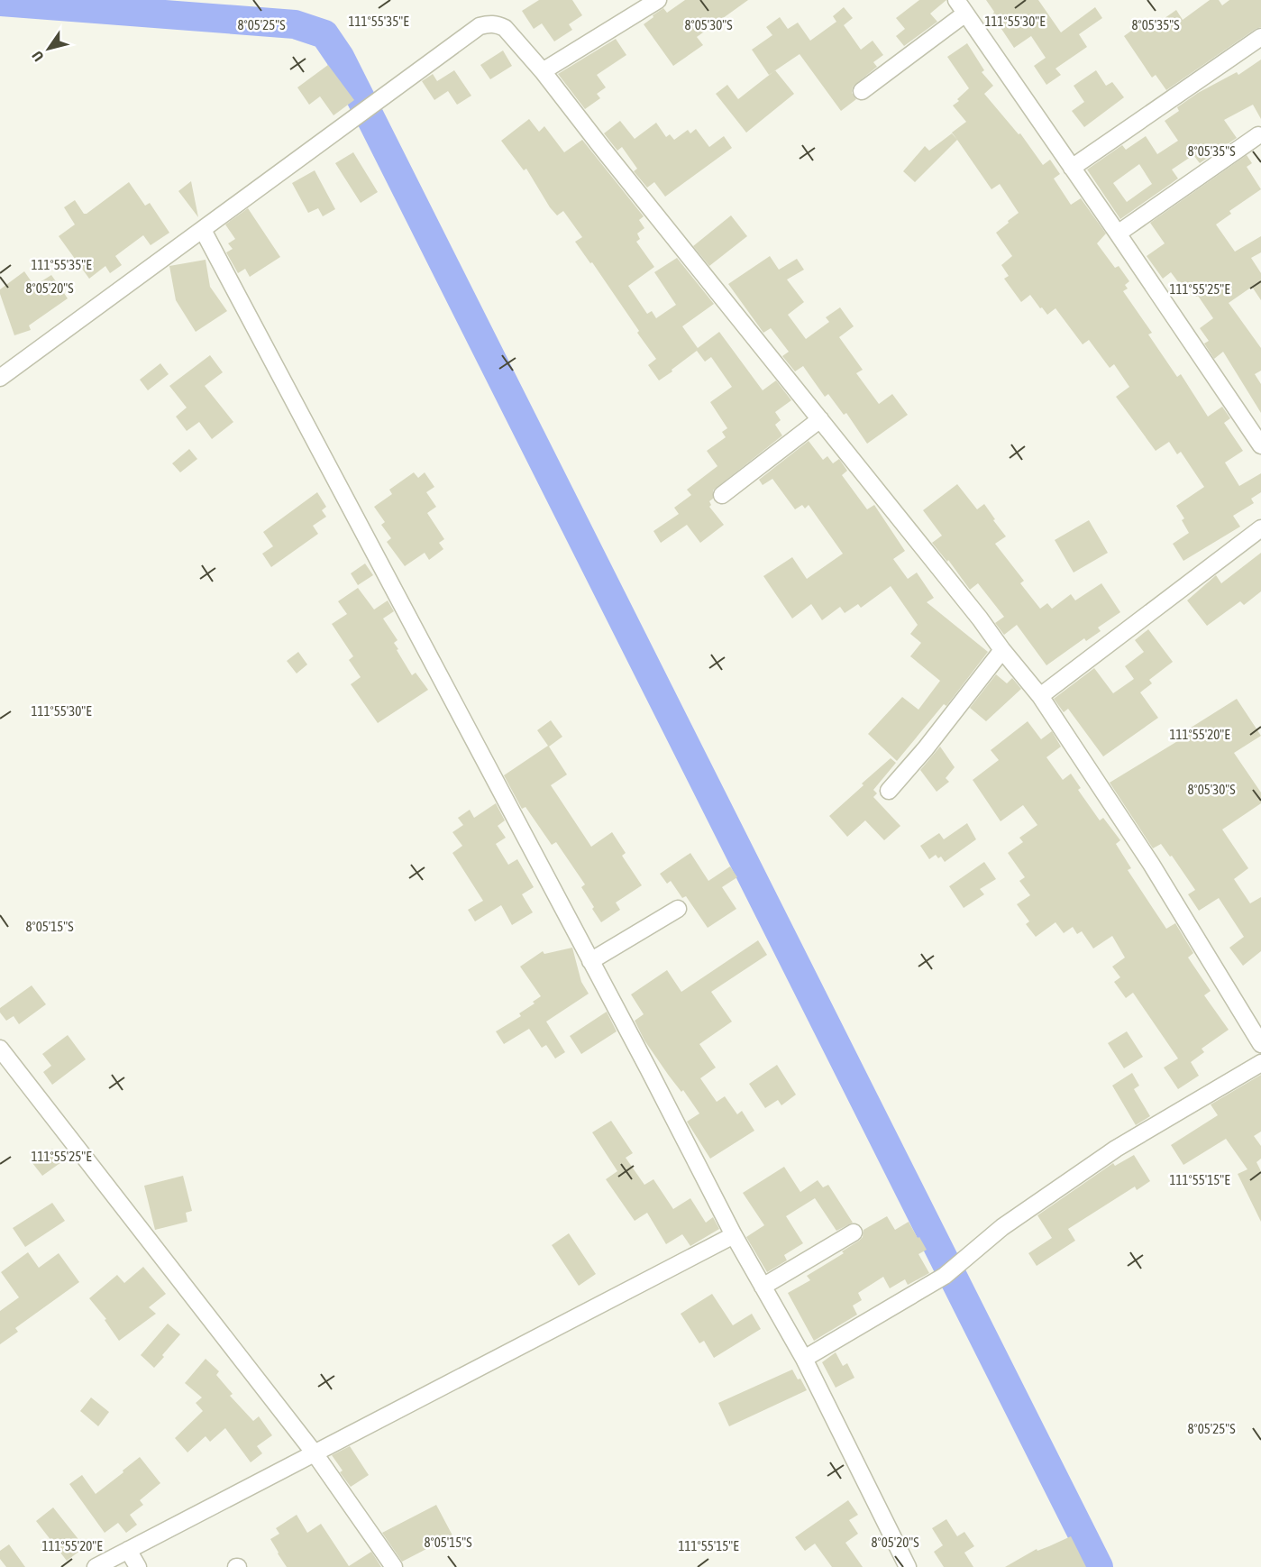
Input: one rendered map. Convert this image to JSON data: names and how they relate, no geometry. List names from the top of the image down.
{
  "north": "bottom left",
  "coordinates": [
    "111°55'35\"E",
    "111°55'30\"E",
    "8°05'35\"S",
    "8°05'25\"S",
    "8°05'30\"S",
    "8°05'20\"S",
    "111°55'25\"E",
    "111°55'20\"E",
    "8°05'15\"S",
    "111°55'15\"E"
  ]
}
